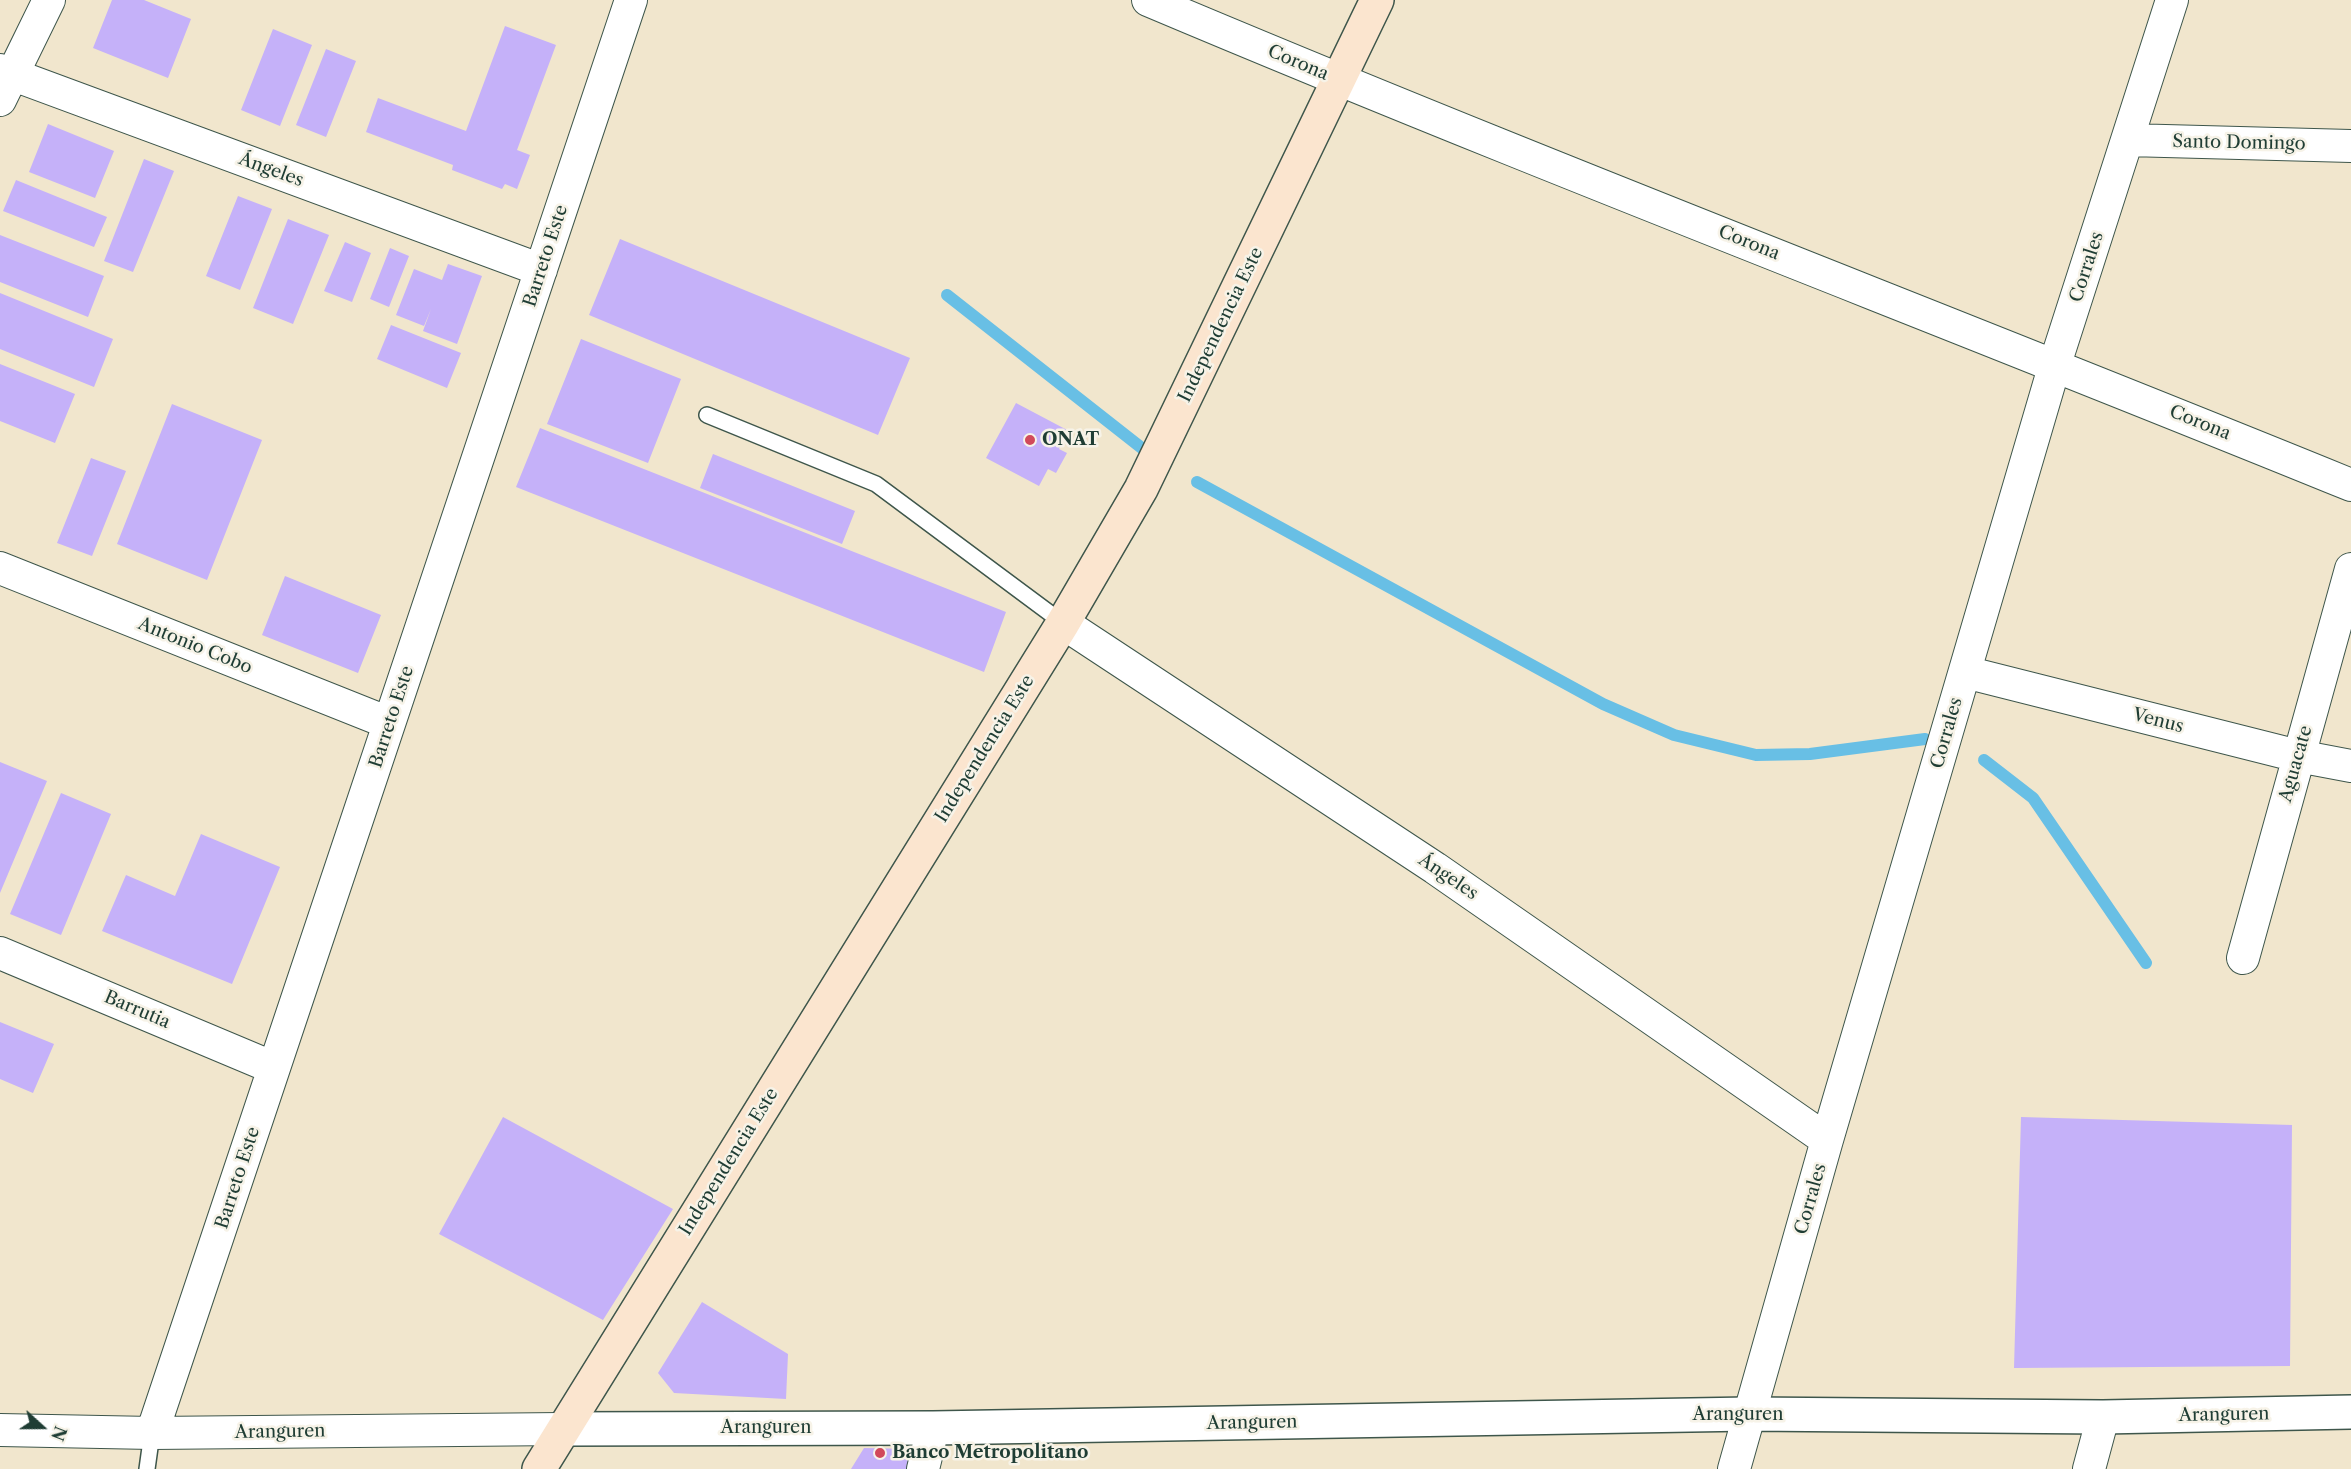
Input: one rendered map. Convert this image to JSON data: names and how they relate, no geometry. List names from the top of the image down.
{
  "streets": {
    "main road": ["Independencia Este"],
    "street": [
      "Corona",
      "Santo Domingo",
      "Ángeles",
      "Barreto Este",
      "Corrales",
      "Antonio Cobo",
      "Venus",
      "Aguacate",
      "Barrutia",
      "Aranguren"
    ]
  },
  "crossings": [
    ["Corona", "Corrales"],
    ["Corona", "Independencia Este"],
    ["Santo Domingo", "Corrales"],
    ["Ángeles", "Barreto Este"],
    ["Ángeles", "Corrales"],
    ["Ángeles", "Independencia Este"],
    ["Barreto Este", "Antonio Cobo"],
    ["Barreto Este", "Barrutia"],
    ["Barreto Este", "Aranguren"],
    ["Corrales", "Venus"],
    ["Corrales", "Aranguren"],
    ["Independencia Este", "Aranguren"],
    ["Venus", "Aguacate"]
  ],
  "places": ["ONAT", "Banco Metropolitano"],
  "north": "right"
}
